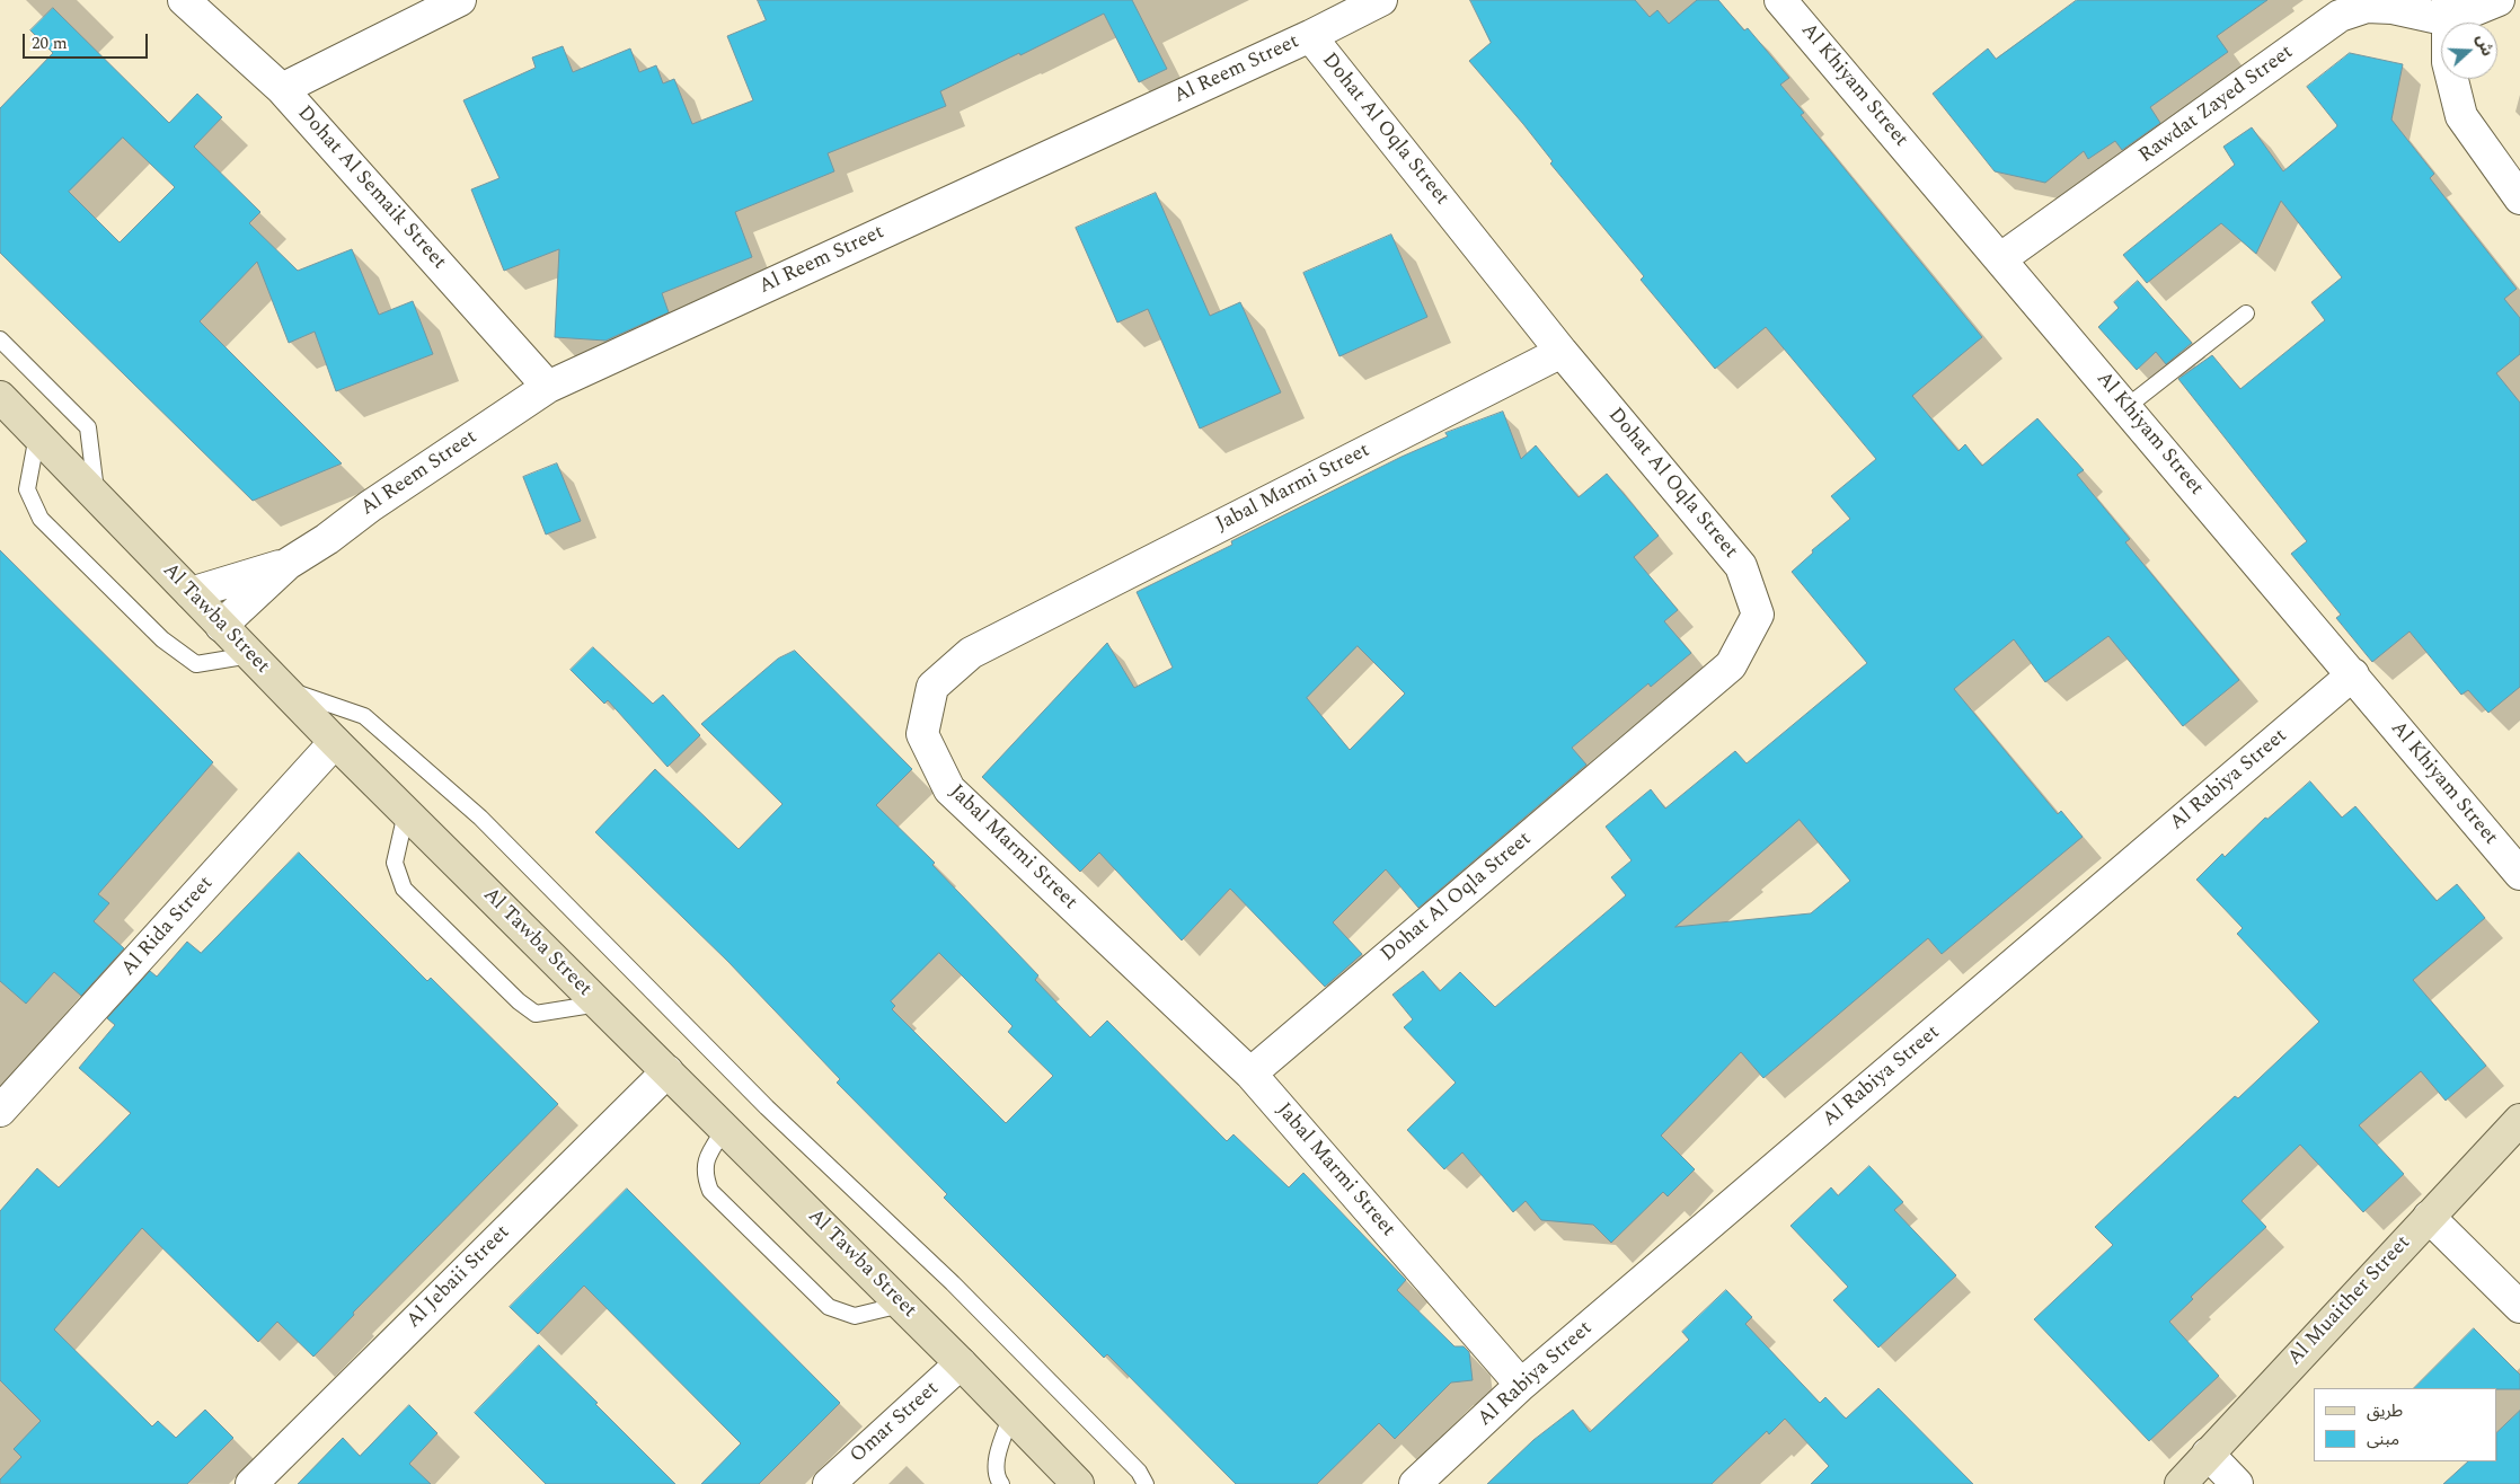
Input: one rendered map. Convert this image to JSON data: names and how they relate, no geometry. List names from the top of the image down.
{
  "streets": {
    "street": [
      "Al Reem Street",
      "Al Khiyam Street",
      "Rawdat Zayed Street",
      "Dohat Al Oqla Street",
      "Dohat Al Semaik Street",
      "Jabal Marmi Street",
      "Al Tawba Street",
      "Al Rabiya Street",
      "Al Rida Street",
      "Al Jebaii Street",
      "Al Muaither Street",
      "Omar Street"
    ]
  },
  "crossings": [
    ["Al Reem Street", "Dohat Al Oqla Street"],
    ["Al Reem Street", "Dohat Al Semaik Street"],
    ["Al Reem Street", "Al Tawba Street"],
    ["Al Khiyam Street", "Rawdat Zayed Street"],
    ["Al Khiyam Street", "Al Rabiya Street"],
    ["Dohat Al Oqla Street", "Jabal Marmi Street"],
    ["Jabal Marmi Street", "Al Rabiya Street"],
    ["Al Tawba Street", "Al Rida Street"],
    ["Al Tawba Street", "Al Jebaii Street"],
    ["Al Tawba Street", "Omar Street"]
  ],
  "legend": ["طريق", "مبنى"],
  "scale_bar": "20 m",
  "north": "right"
}
